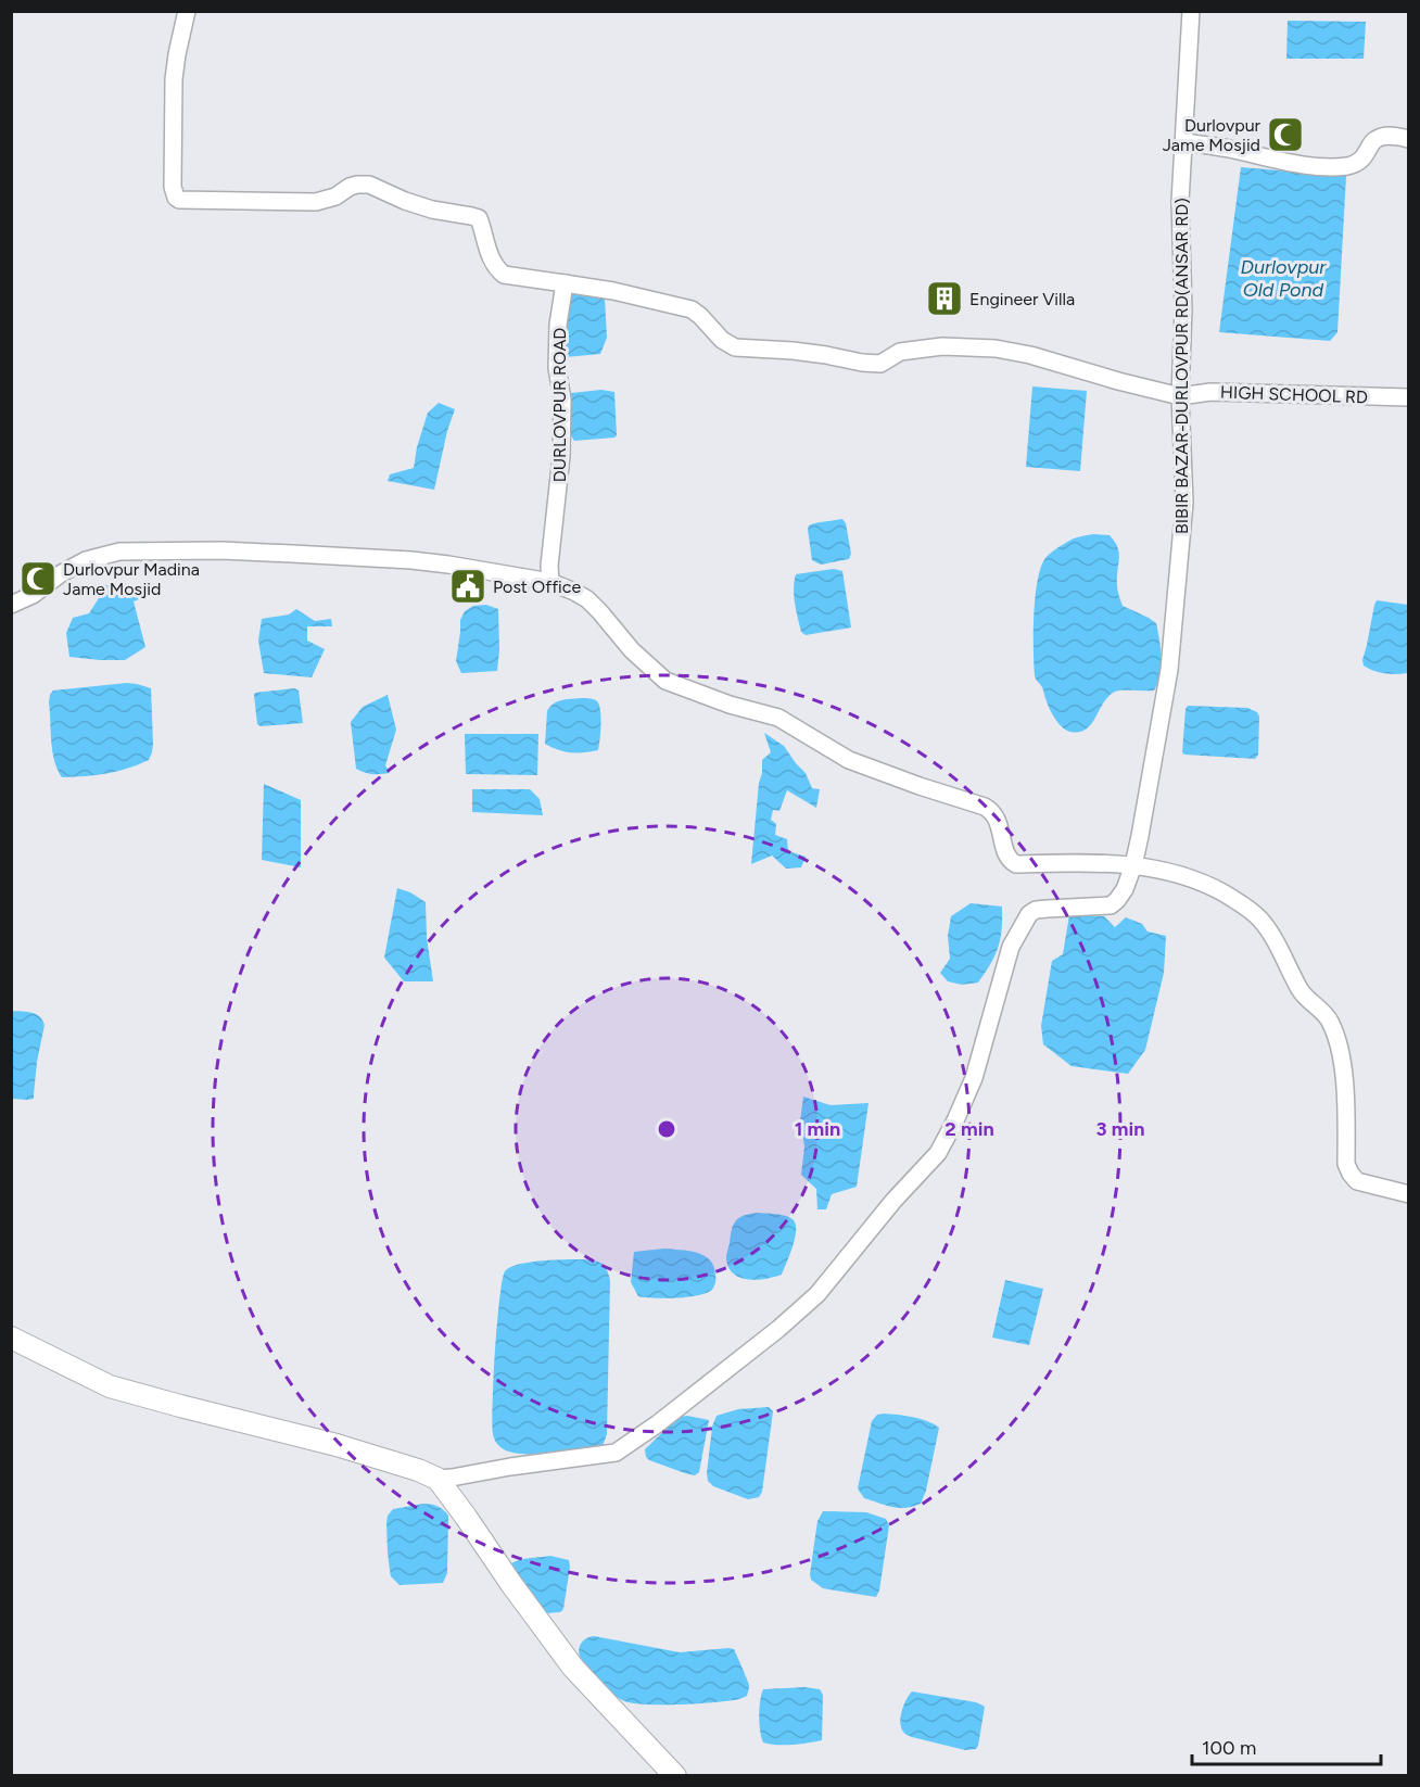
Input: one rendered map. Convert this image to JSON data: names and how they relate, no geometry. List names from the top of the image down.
{
  "streets": {
    "street": ["BIBIR BAZAR-DURLOVPUR RD(ANSAR RD)", "HIGH SCHOOL RD", "DURLOVPUR ROAD"]
  },
  "crossings": [
    ["BIBIR BAZAR-DURLOVPUR RD(ANSAR RD)", "HIGH SCHOOL RD"]
  ],
  "water": ["Durlovpur Old Pond"],
  "places": {
    "mosque": ["Durlovpur Jame Mosjid", "Durlovpur Madina Jame Mosjid"],
    "building": ["Engineer Villa"],
    "public building": ["Post Office"]
  },
  "scale_bar": "100 m",
  "rings": ["1 min", "2 min", "3 min"]
}
